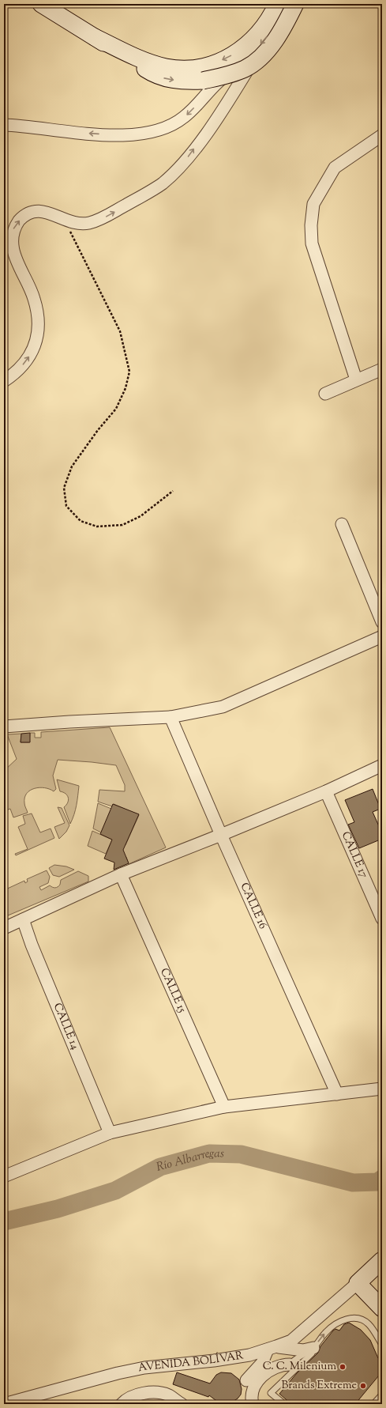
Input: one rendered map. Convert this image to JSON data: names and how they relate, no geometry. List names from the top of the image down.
{
  "streets": {
    "street": [
      "CALLE 17",
      "CALLE 16",
      "CALLE 15",
      "CALLE 14",
      "AVENIDA BOLÍVAR"
    ]
  },
  "water": ["Río Albarregas"],
  "places": ["C. C. Milenium", "Brands Extreme"]
}
